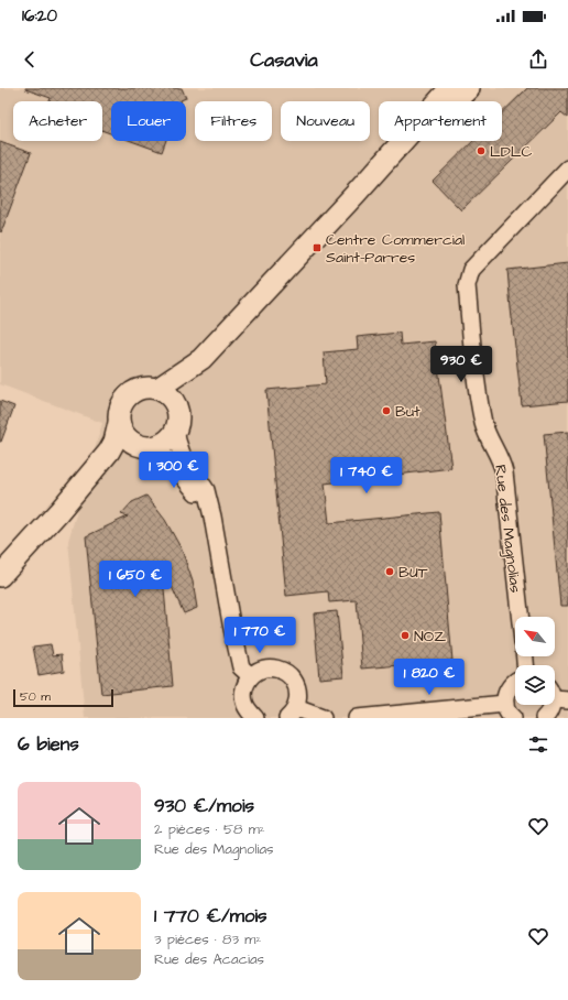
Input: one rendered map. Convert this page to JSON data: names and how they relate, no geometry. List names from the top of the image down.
{
  "streets": {
    "street": ["Rue des Magnolias"]
  },
  "places": {
    "other": [
      "LDLC",
      "But",
      "BUT",
      "NOZ"
    ],
    "transit": ["Centre Commercial Saint-Parres"]
  },
  "scale_bar": "50 m",
  "north": "top left",
  "page": {
    "status": "16:20",
    "header": "Casavia",
    "chip": [
      "Acheter",
      "Louer",
      "Filtres",
      "Nouveau",
      "Appartement"
    ],
    "price": [
      "930 €",
      "1 300 €",
      "1 740 €",
      "1 650 €",
      "1 770 €",
      "1 820 €"
    ],
    "scale": "50 m",
    "heading": "6 biens",
    "list": [
      {
        "name": "930 €/mois",
        "note": "2 pièces · 58 m² · Rue des Magnolias"
      },
      {
        "name": "1 770 €/mois",
        "note": "3 pièces · 83 m² · Rue des Acacias"
      }
    ]
  }
}
